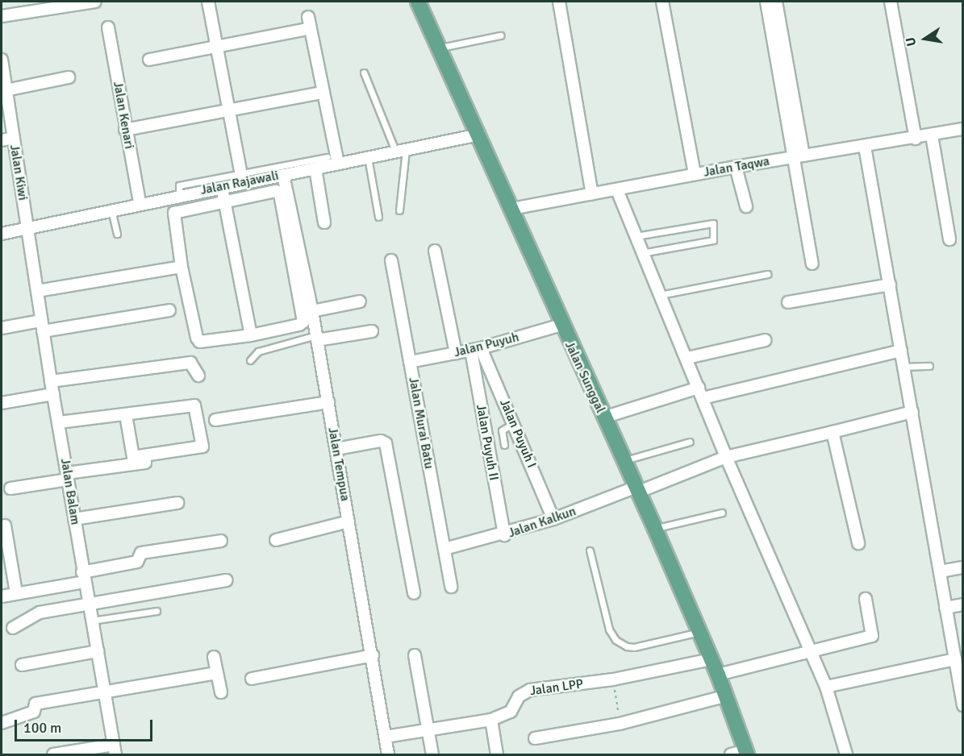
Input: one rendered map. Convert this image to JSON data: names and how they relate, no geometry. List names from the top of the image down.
{
  "streets": {
    "main road": ["Jalan Sunggal"],
    "street": [
      "Jalan Kenari",
      "Jalan Taqwa",
      "Jalan Kiwi",
      "Jalan Rajawali",
      "Jalan Puyuh",
      "Jalan Murai Batu",
      "Jalan Puyuh I",
      "Jalan Puyuh II",
      "Jalan Tempua",
      "Jalan Balam",
      "Jalan Kalkun",
      "Jalan LPP"
    ]
  },
  "crossings": [
    ["Jalan Kenari", "Jalan Rajawali"],
    ["Jalan Taqwa", "Jalan Sunggal"],
    ["Jalan Kiwi", "Jalan Rajawali"],
    ["Jalan Kiwi", "Jalan Balam"],
    ["Jalan Rajawali", "Jalan Sunggal"],
    ["Jalan Rajawali", "Jalan Tempua"],
    ["Jalan Rajawali", "Jalan Balam"],
    ["Jalan Puyuh", "Jalan Sunggal"],
    ["Jalan Puyuh", "Jalan Murai Batu"],
    ["Jalan Puyuh", "Jalan Puyuh I"],
    ["Jalan Puyuh", "Jalan Puyuh II"],
    ["Jalan Sunggal", "Jalan Kalkun"],
    ["Jalan Sunggal", "Jalan LPP"],
    ["Jalan Murai Batu", "Jalan Kalkun"],
    ["Jalan Puyuh I", "Jalan Puyuh II"],
    ["Jalan Puyuh I", "Jalan Kalkun"],
    ["Jalan Puyuh II", "Jalan Kalkun"],
    ["Jalan Tempua", "Jalan LPP"]
  ],
  "scale_bar": "100 m",
  "north": "left"
}
